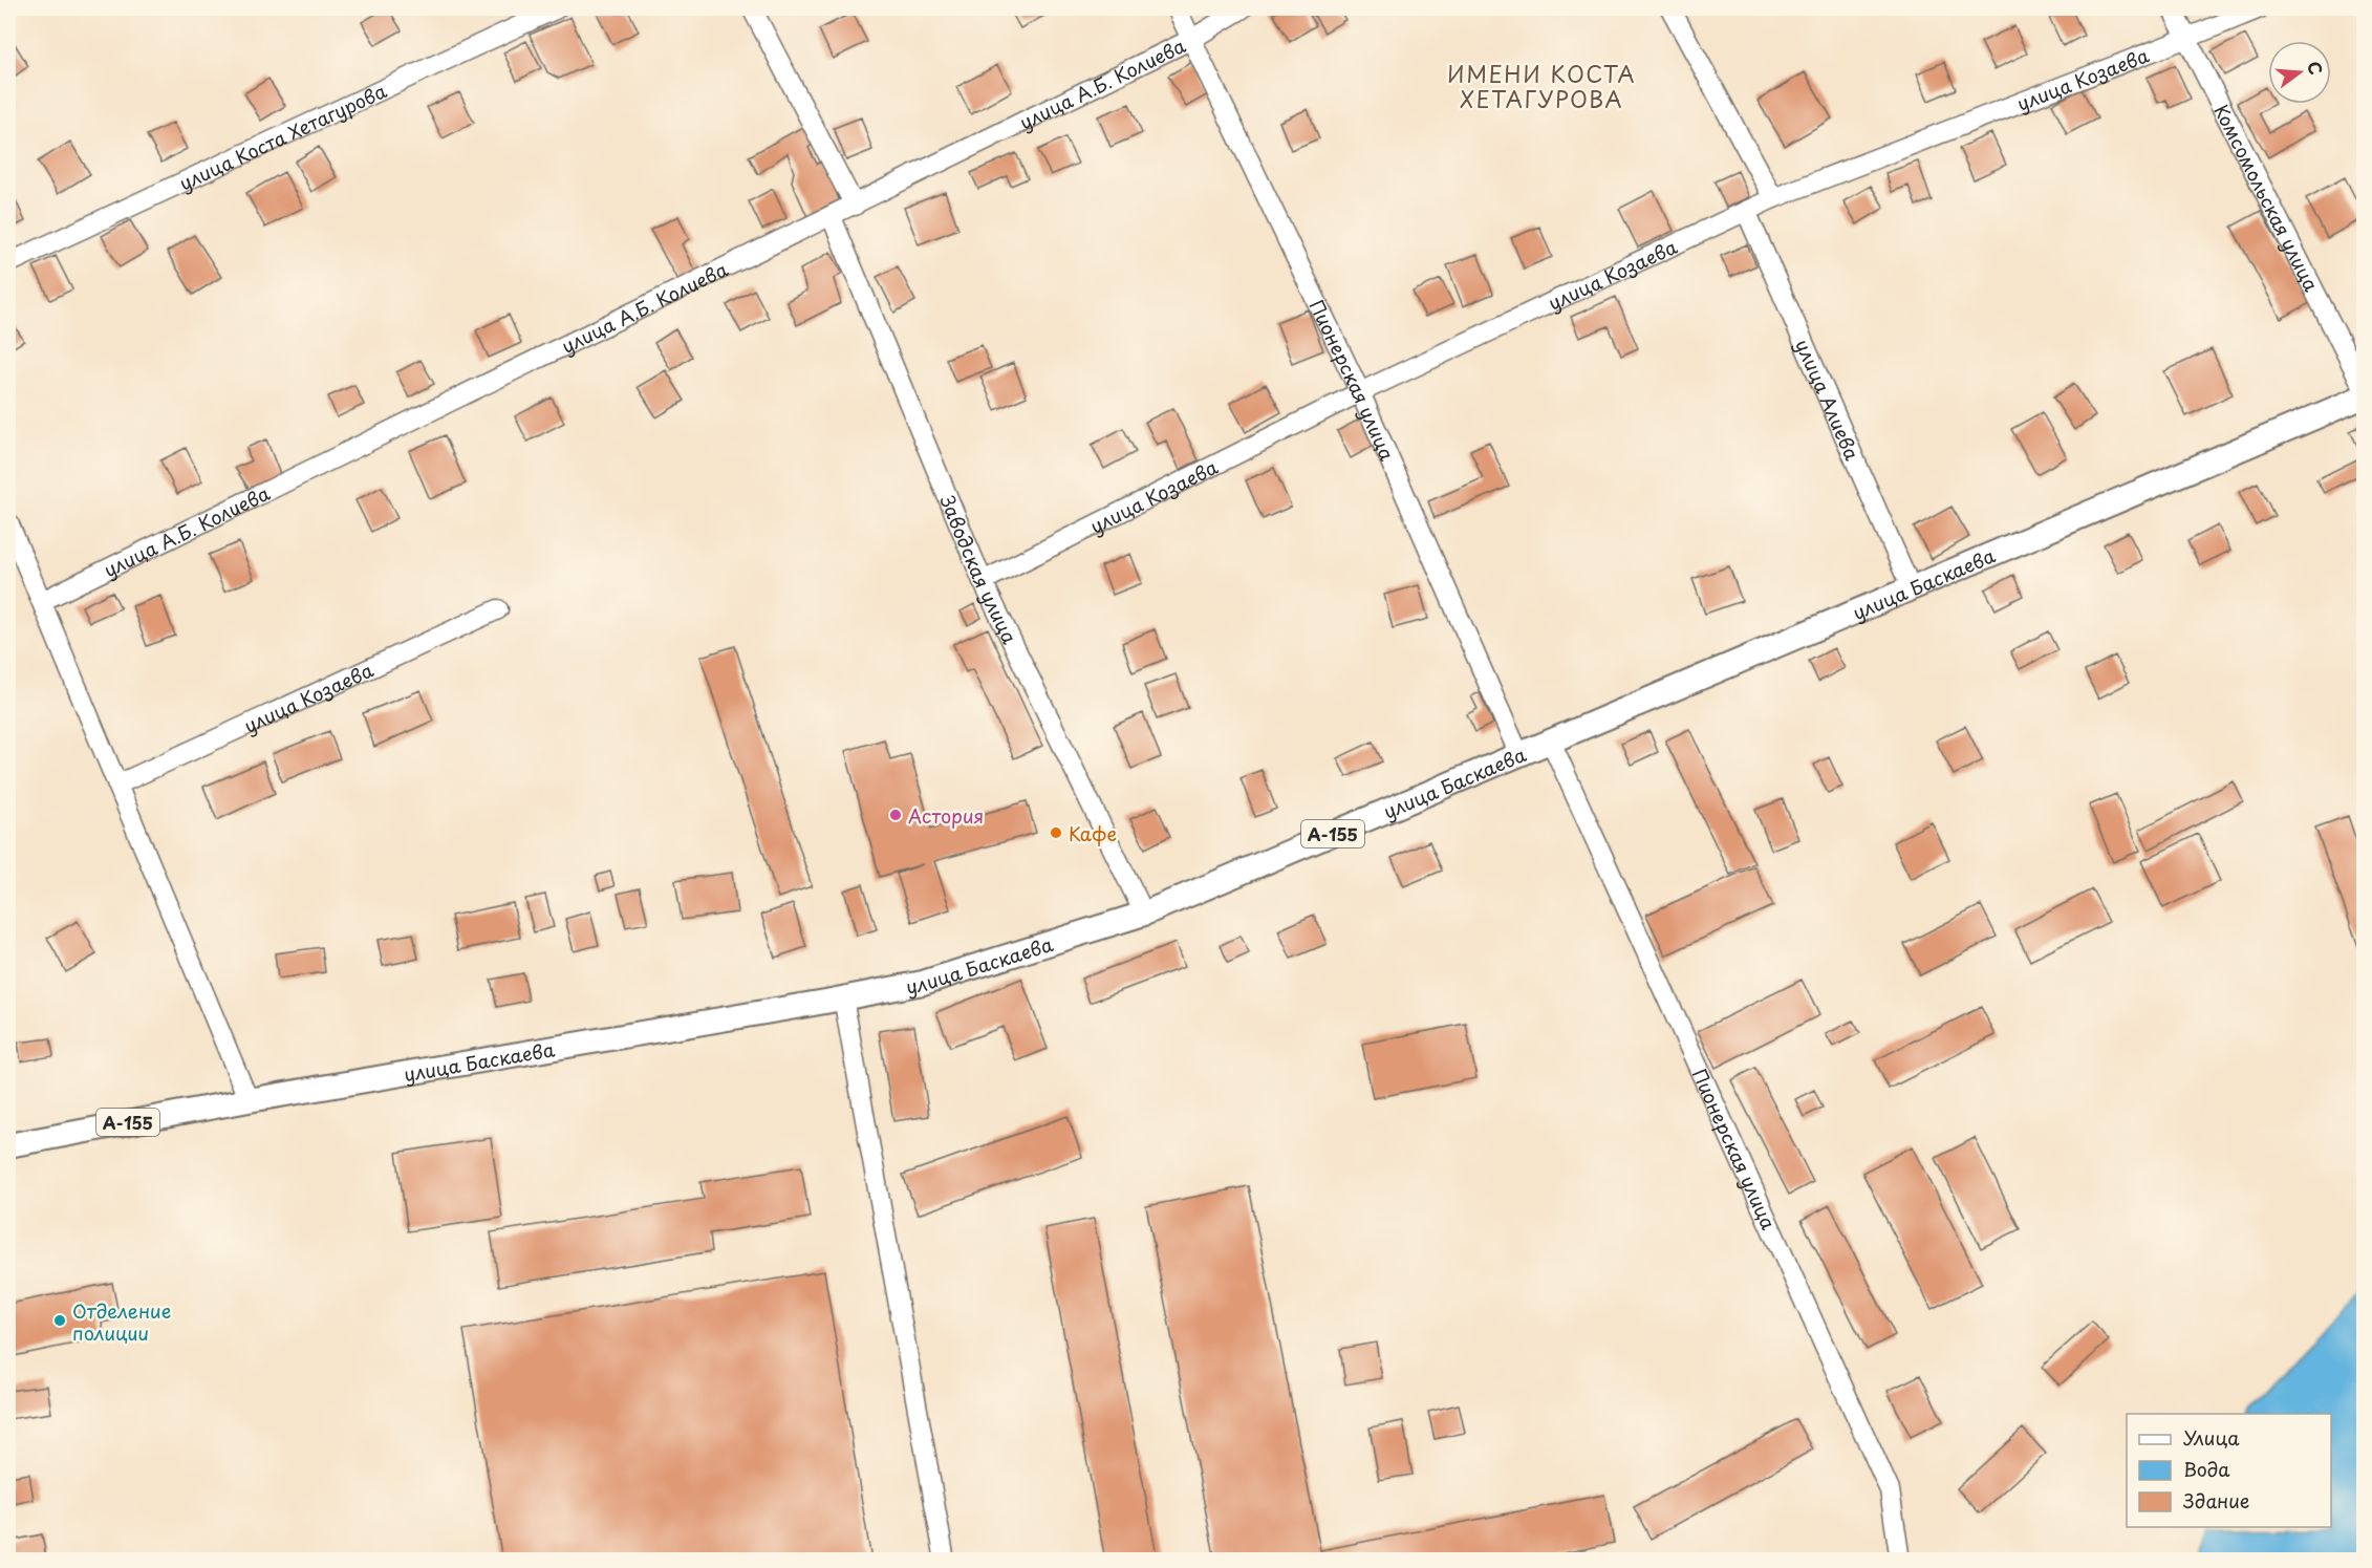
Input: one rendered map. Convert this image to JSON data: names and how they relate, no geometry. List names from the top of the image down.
{
  "streets": {
    "main road": ["улица Баскаева", "А-155"],
    "street": [
      "улица Козаева",
      "улица А.Б. Колиева",
      "улица Коста Хетагурова",
      "Комсомольская улица",
      "Пионерская улица",
      "улица Алиева",
      "Заводская улица"
    ]
  },
  "crossings": [
    ["улица Козаева", "Комсомольская улица"],
    ["улица Козаева", "Пионерская улица"],
    ["улица Козаева", "улица Алиева"],
    ["улица Козаева", "Заводская улица"],
    ["улица А.Б. Колиева", "Пионерская улица"],
    ["улица А.Б. Колиева", "Заводская улица"],
    ["Пионерская улица", "улица Баскаева"],
    ["улица Алиева", "улица Баскаева"],
    ["Заводская улица", "улица Баскаева"],
    ["улица Баскаева", "А-155"]
  ],
  "districts": ["ИМЕНИ КОСТА ХЕТАГУРОВА"],
  "places": ["Астория", "Кафе", "Отделение полиции"],
  "legend": ["Улица", "Вода", "Здание"],
  "north": "right"
}
